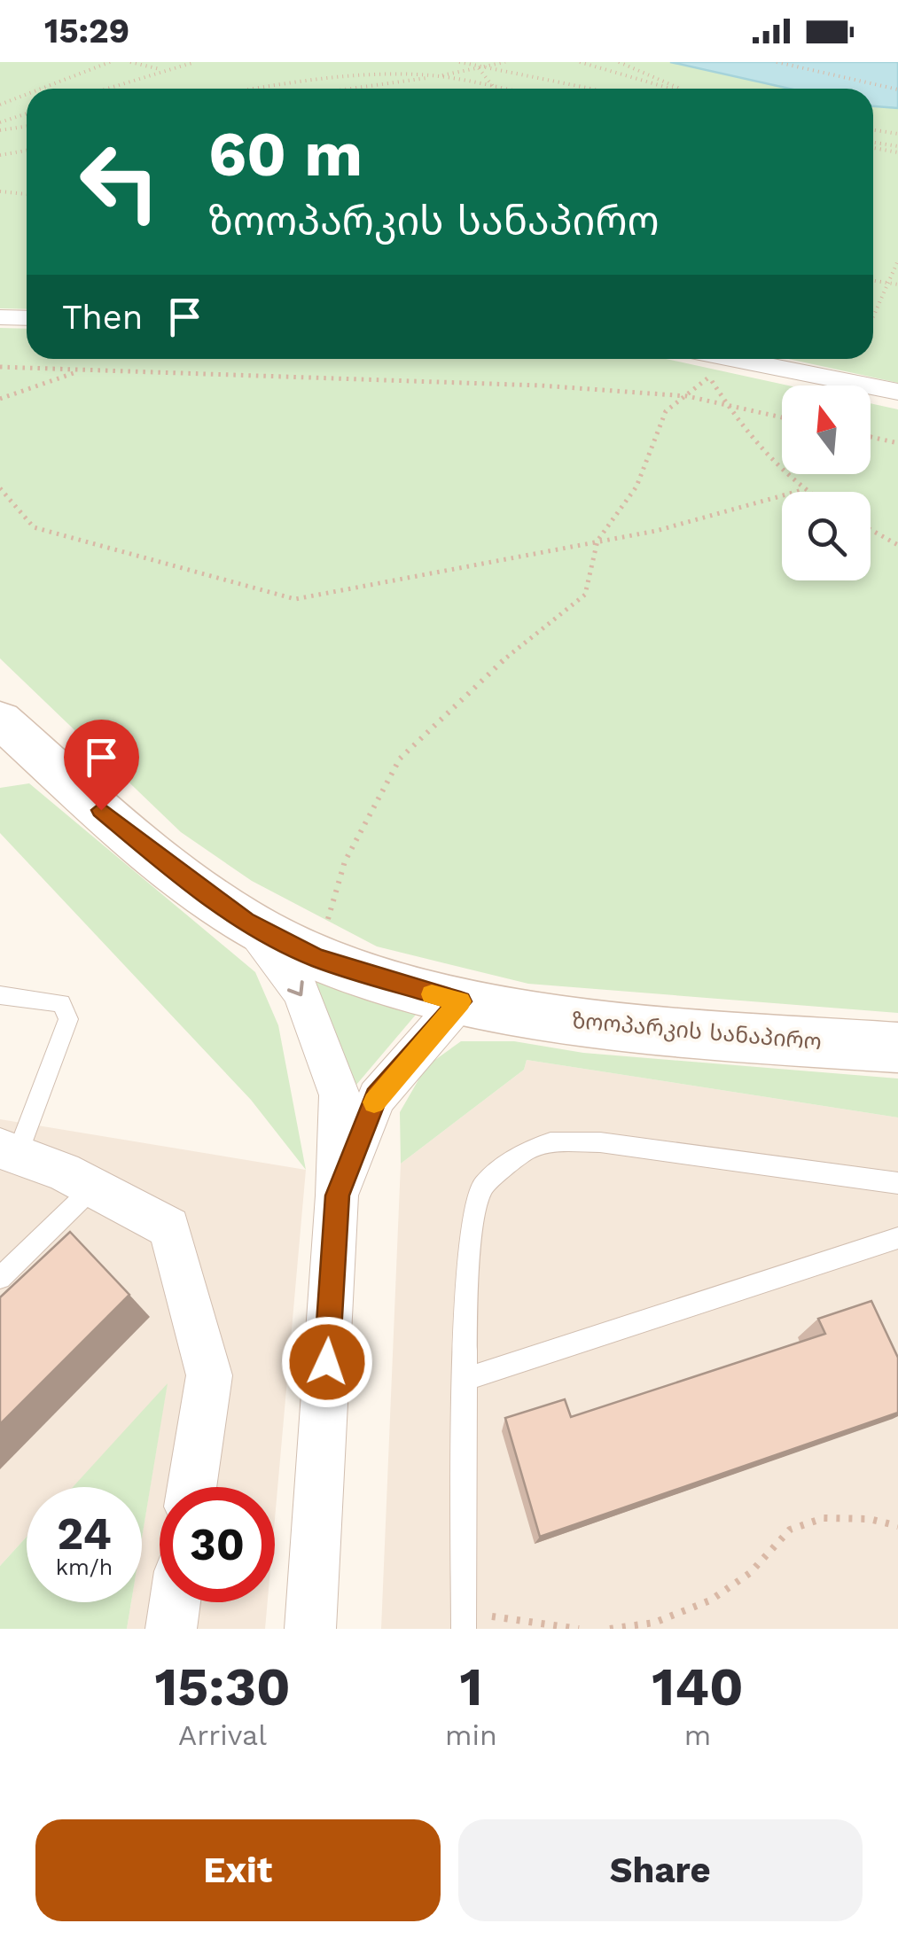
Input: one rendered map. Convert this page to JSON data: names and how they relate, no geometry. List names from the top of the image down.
{
  "streets": {
    "main road": ["ზოოპარკის სანაპირო"]
  },
  "north": "top",
  "page": {
    "status": "15:29",
    "turn": ["60 m", "ზოოპარკის სანაპირო"],
    "then": "Then",
    "speed": "24 km/h",
    "limit": "30",
    "eta": [
      "15:30",
      "Arrival",
      "1",
      "min",
      "140",
      "m"
    ],
    "buttons": ["Exit", "Share"]
  }
}
